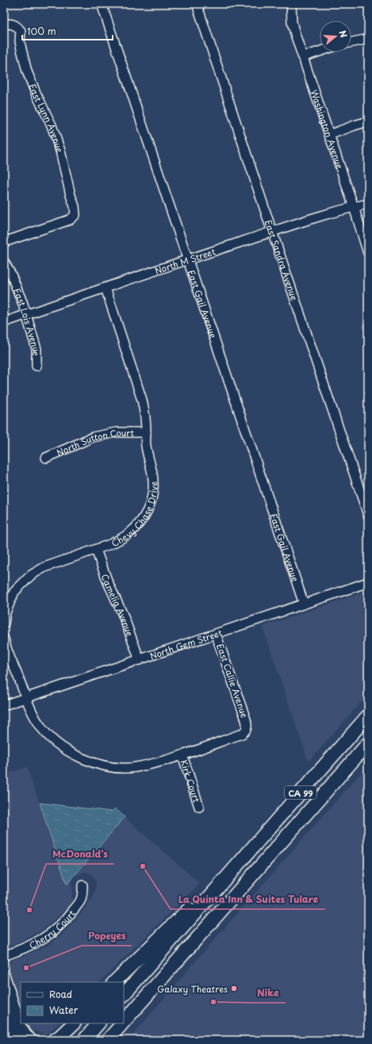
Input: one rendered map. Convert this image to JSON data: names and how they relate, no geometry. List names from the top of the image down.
{
  "streets": {
    "highway": ["CA 99"],
    "street": [
      "East Lynn Avenue",
      "Washington Avenue",
      "East Sandra Avenue",
      "North M Street",
      "East Gail Avenue",
      "East Lois Avenue",
      "North Sutton Court",
      "Chevy Chase Drive",
      "Camelia Avenue",
      "North Gem Street",
      "East Callie Avenue",
      "Kirk Court",
      "Cherry Court"
    ]
  },
  "crossings": [
    ["Washington Avenue", "North M Street"],
    ["East Sandra Avenue", "North M Street"],
    ["North M Street", "East Gail Avenue"],
    ["North M Street", "East Lois Avenue"],
    ["North M Street", "Chevy Chase Drive"],
    ["East Gail Avenue", "North Gem Street"],
    ["North Sutton Court", "Chevy Chase Drive"],
    ["Chevy Chase Drive", "Camelia Avenue"],
    ["Camelia Avenue", "North Gem Street"],
    ["North Gem Street", "East Callie Avenue"],
    ["East Callie Avenue", "Kirk Court"]
  ],
  "places": [
    "La Quinta Inn & Suites Tulare",
    "McDonald's",
    "Popeyes",
    "Galaxy Theatres",
    "Nike"
  ],
  "legend": ["Road", "Water"],
  "scale_bar": "100 m",
  "north": "right"
}
